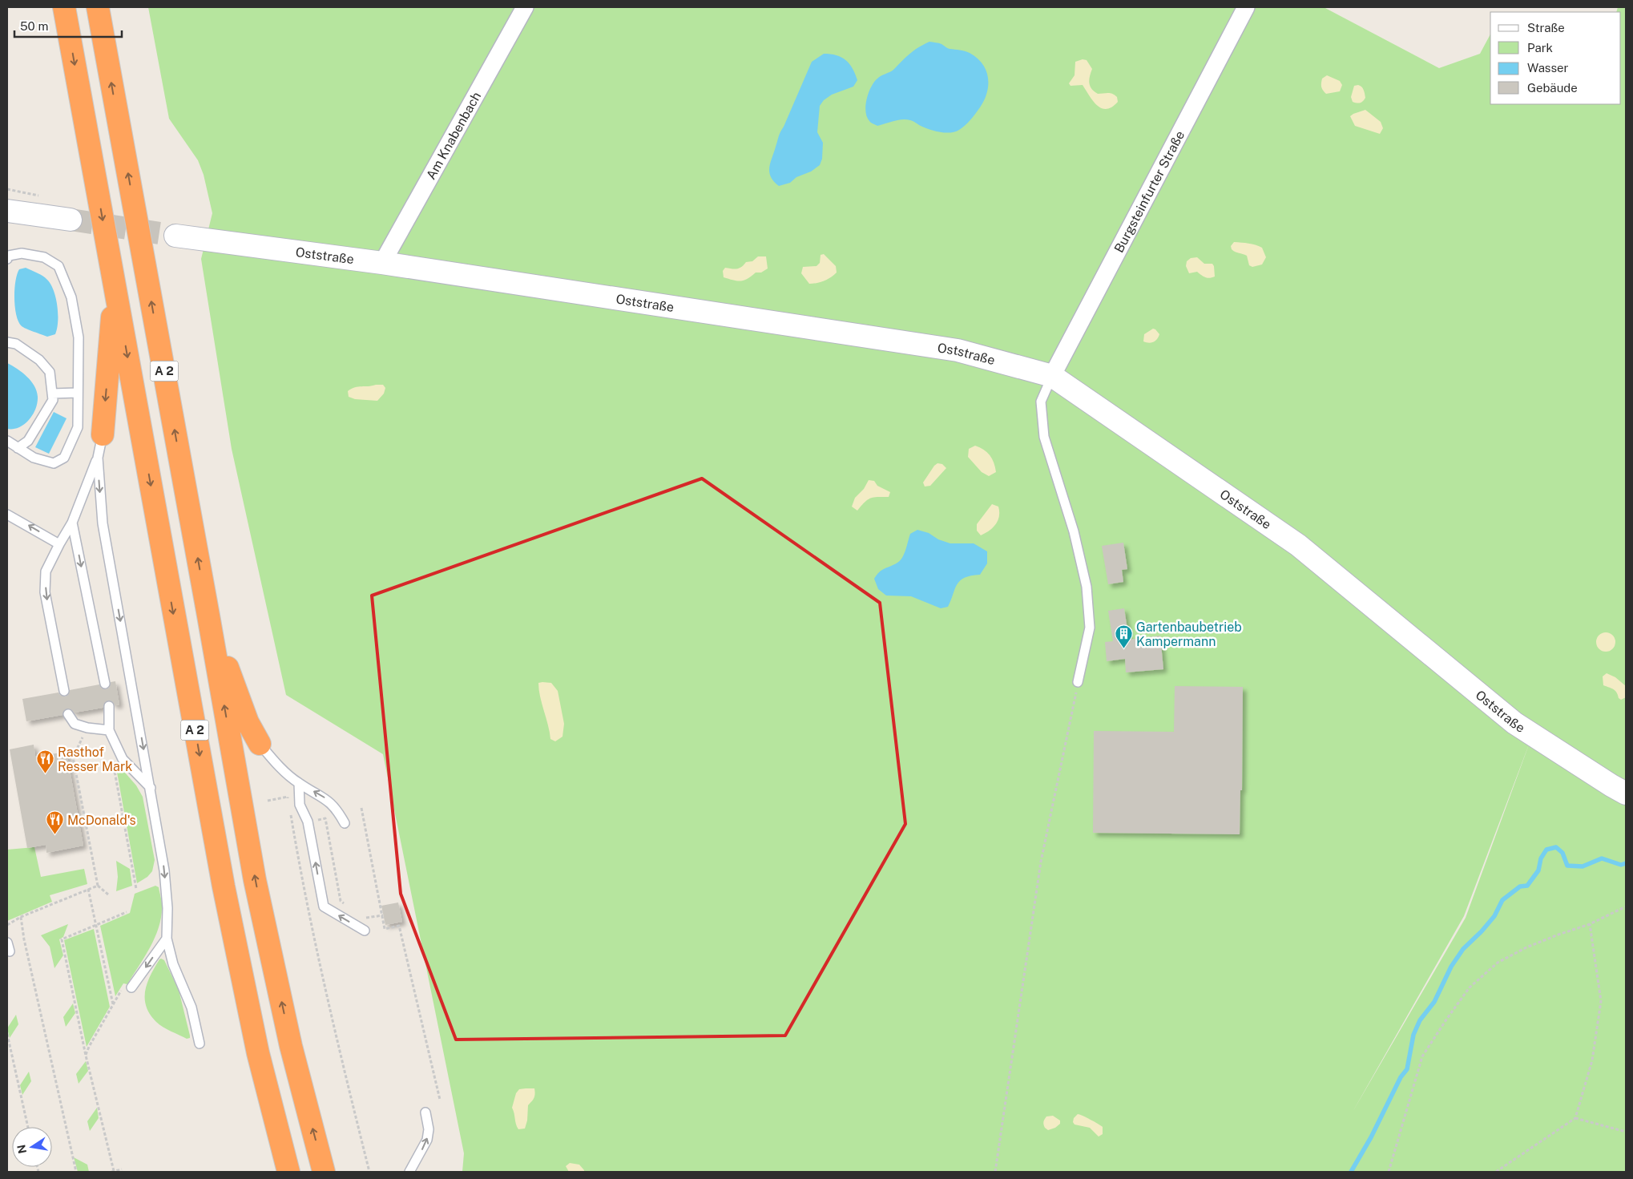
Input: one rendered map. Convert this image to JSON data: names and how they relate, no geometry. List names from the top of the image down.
{
  "streets": {
    "highway": ["A 2"],
    "street": ["Am Knabenbach", "Burgsteinfurter Straße", "Oststraße"]
  },
  "crossings": [
    ["Am Knabenbach", "Oststraße"],
    ["Burgsteinfurter Straße", "Oststraße"]
  ],
  "places": {
    "building": ["Gartenbaubetrieb Kampermann"],
    "restaurant": ["Rasthof Resser Mark", "McDonald's"]
  },
  "legend": [
    "Straße",
    "Park",
    "Wasser",
    "Gebäude"
  ],
  "scale_bar": "50 m",
  "north": "left"
}
